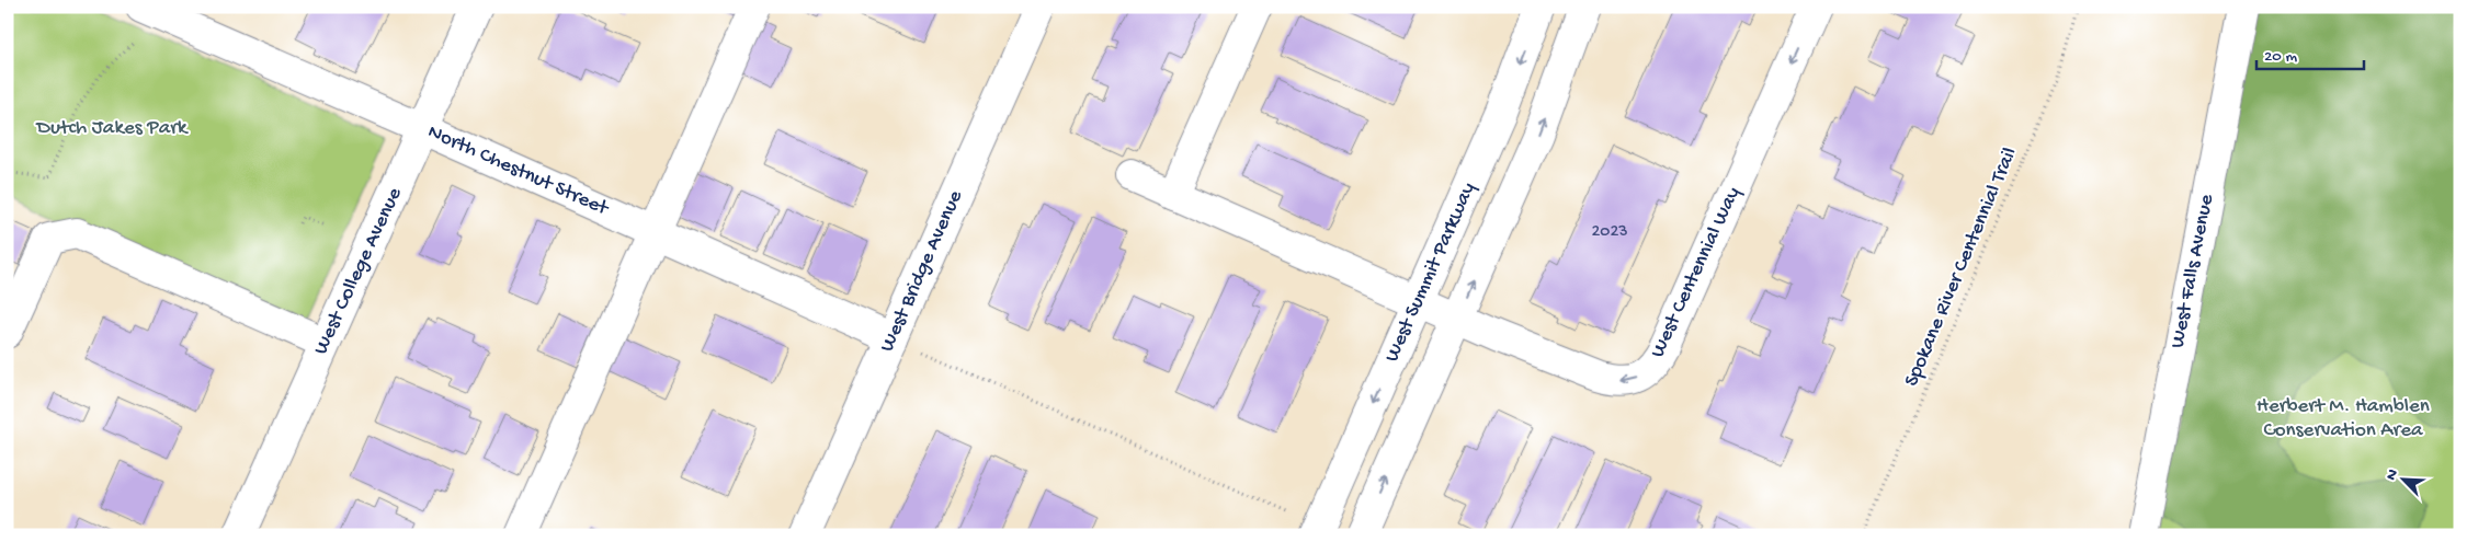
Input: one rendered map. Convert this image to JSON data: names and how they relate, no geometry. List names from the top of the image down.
{
  "streets": {
    "street": [
      "North Chestnut Street",
      "West College Avenue",
      "West Bridge Avenue",
      "West Falls Avenue",
      "West Summit Parkway",
      "West Centennial Way"
    ],
    "path": ["Spokane River Centennial Trail"]
  },
  "crossings": [
    ["North Chestnut Street", "West College Avenue"],
    ["North Chestnut Street", "West Bridge Avenue"],
    ["West Summit Parkway", "West Centennial Way"]
  ],
  "parks": ["Dutch Jakes Park", "Herbert M. Hamblen Conservation Area"],
  "house_numbers": ["2023"],
  "scale_bar": "20 m",
  "north": "top left"
}
